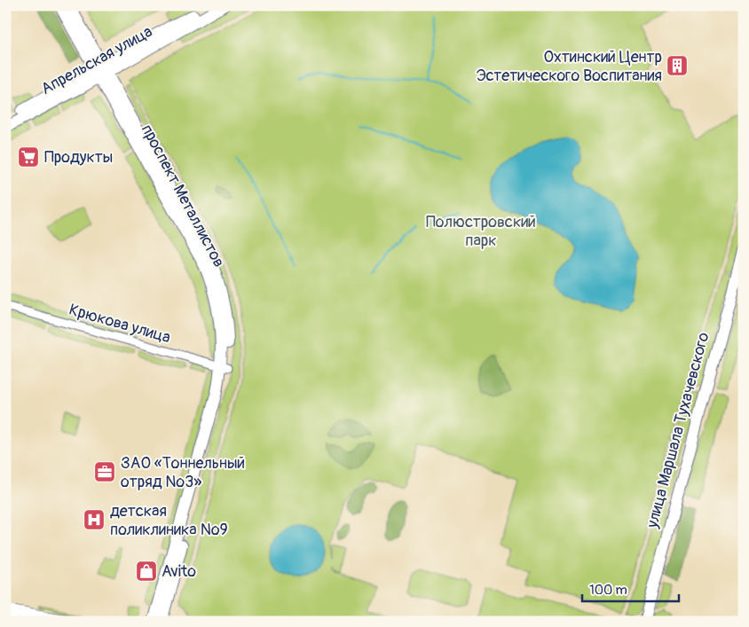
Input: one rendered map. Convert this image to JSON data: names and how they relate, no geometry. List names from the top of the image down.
{
  "streets": {
    "street": [
      "Апрельская улица",
      "проспект Металлистов",
      "Крюкова улица",
      "улица Маршала Тухачевского"
    ]
  },
  "crossings": [
    ["Апрельская улица", "проспект Металлистов"],
    ["проспект Металлистов", "Крюкова улица"]
  ],
  "parks": ["Полюстровский парк"],
  "places": {
    "building": ["Охтинский Центр Эстетического Воспитания"],
    "supermarket": ["Продукты"],
    "office": ["ЗАО «Тоннельный отряд №3»"],
    "hospital": ["детская поликлиника №9"],
    "shop": ["Avito"]
  },
  "scale_bar": "100 m"
}
